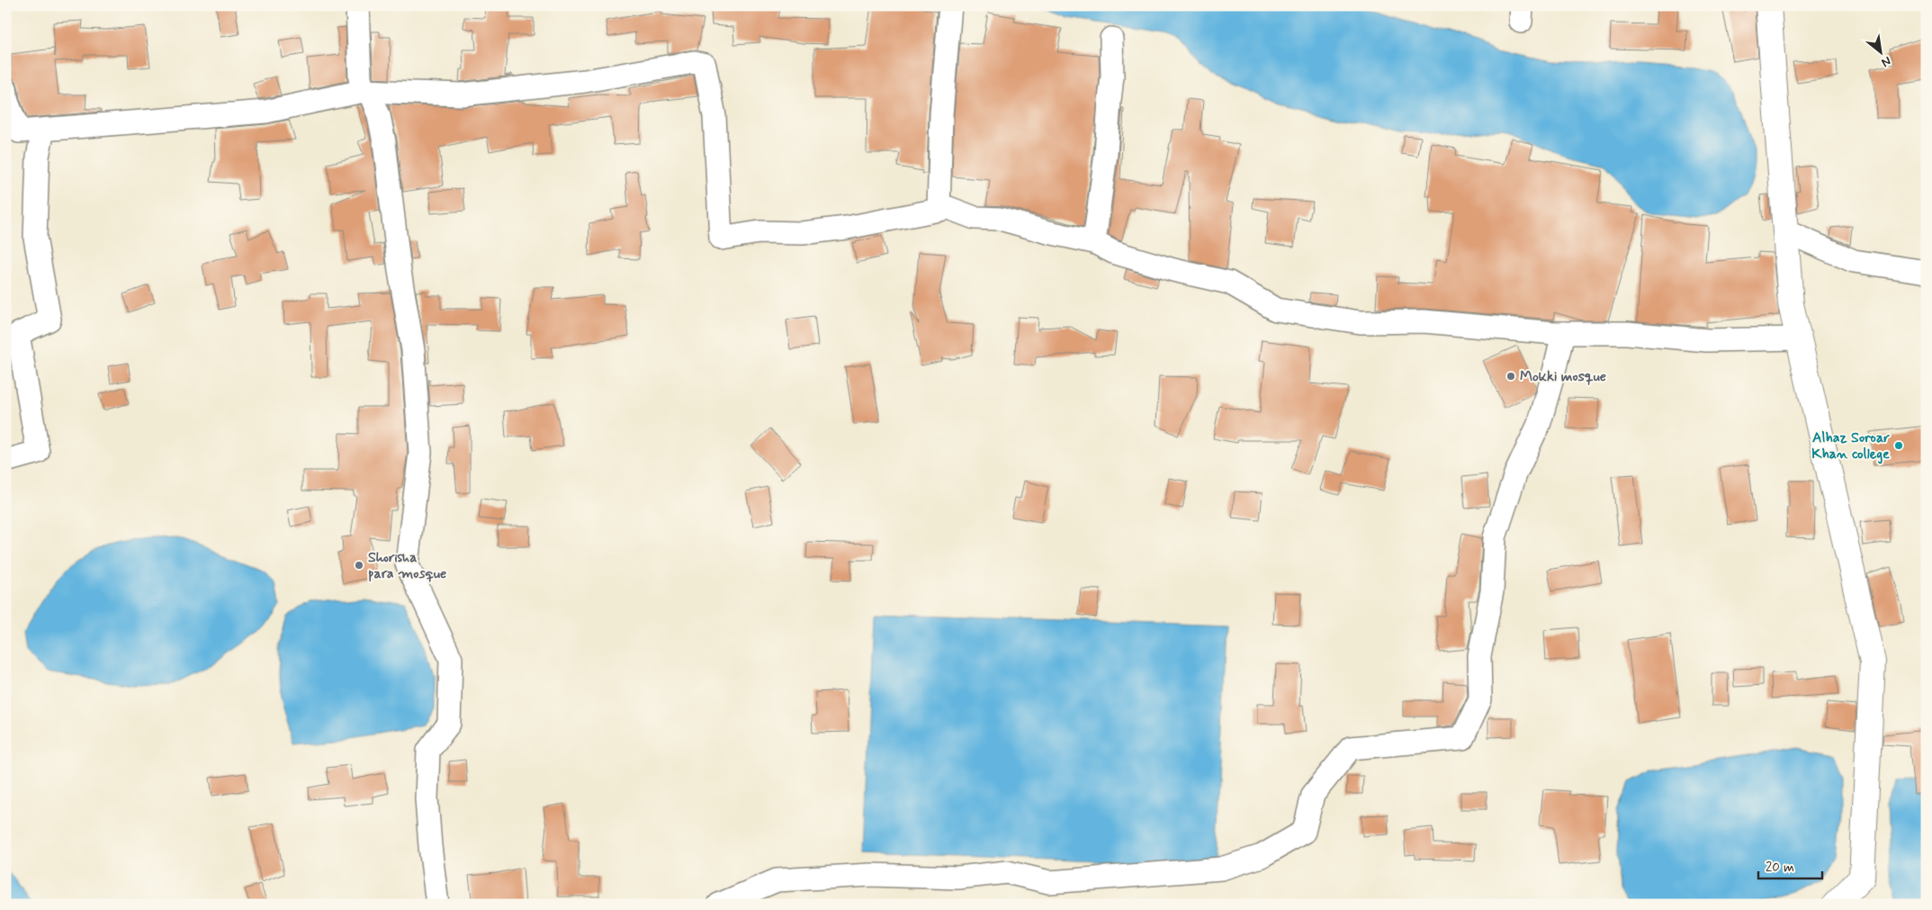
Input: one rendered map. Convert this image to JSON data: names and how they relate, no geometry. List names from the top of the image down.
{
  "places": ["Mokki mosque", "Alhaz Soroar Khan college", "Shorisha para mosque"],
  "scale_bar": "20 m",
  "north": "bottom right"
}
